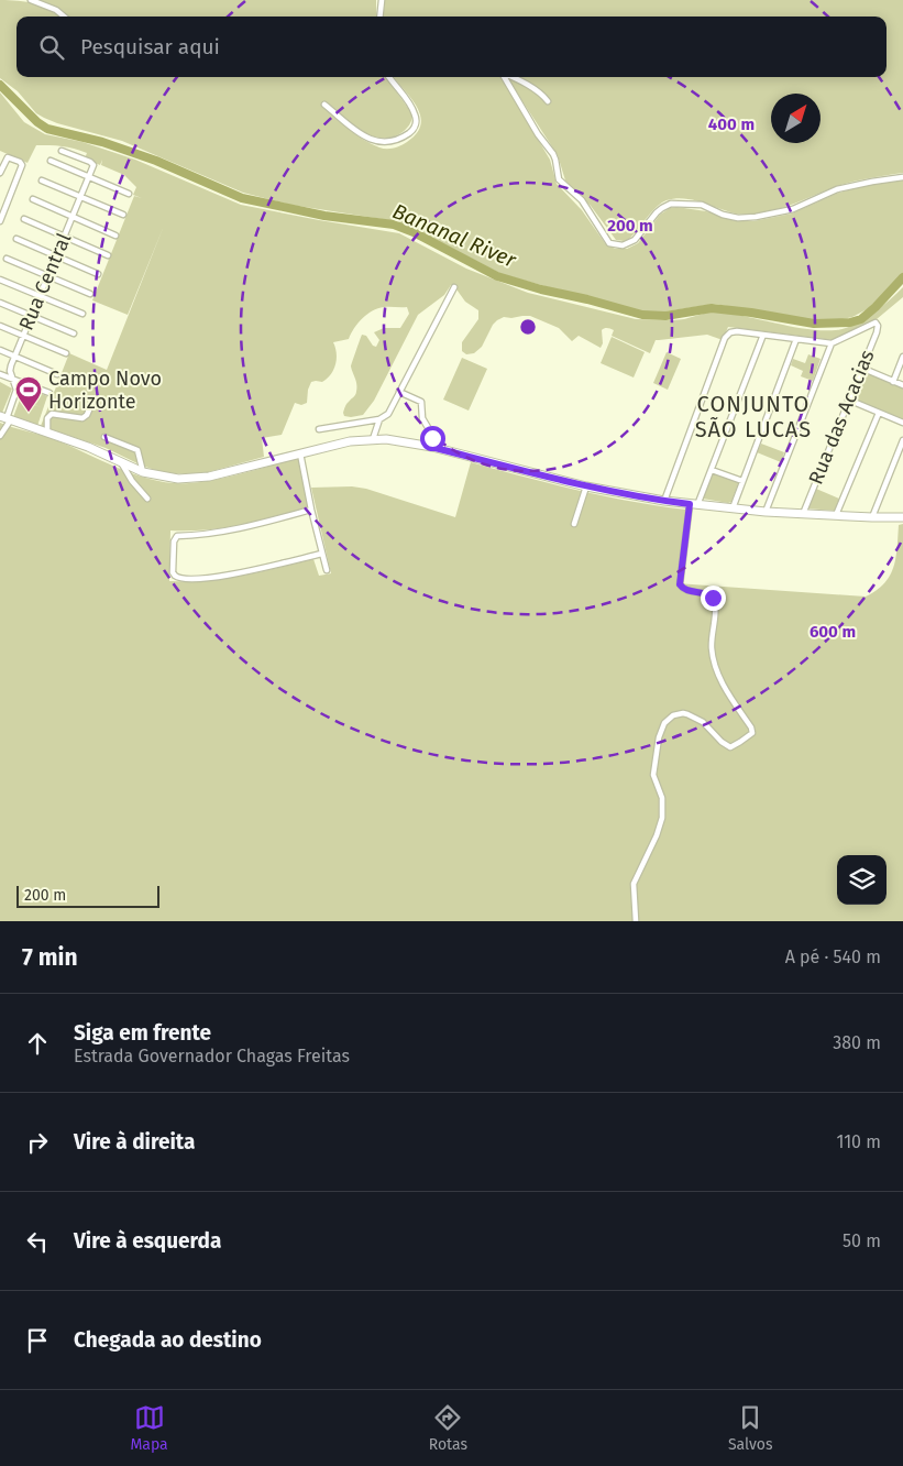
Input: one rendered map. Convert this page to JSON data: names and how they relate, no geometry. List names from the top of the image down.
{
  "streets": {
    "street": ["Rua Central", "Rua das Acacias"]
  },
  "districts": ["CONJUNTO SÃO LUCAS"],
  "water": ["Bananal River"],
  "places": {
    "sports": ["Campo Novo Horizonte"]
  },
  "scale_bar": "200 m",
  "north": "top right",
  "page": {
    "search": "Pesquisar aqui",
    "scale": "200 m",
    "heading": ["7 min", "A pé · 540 m"],
    "list": [
      ["Siga em frente", "Estrada Governador Chagas Freitas", "380 m"],
      ["Vire à direita", "110 m"],
      ["Vire à esquerda", "50 m"],
      "Chegada ao destino"
    ],
    "nav": ["Mapa", "Rotas", "Salvos"]
  },
  "rings": ["400 m", "200 m", "600 m"]
}
